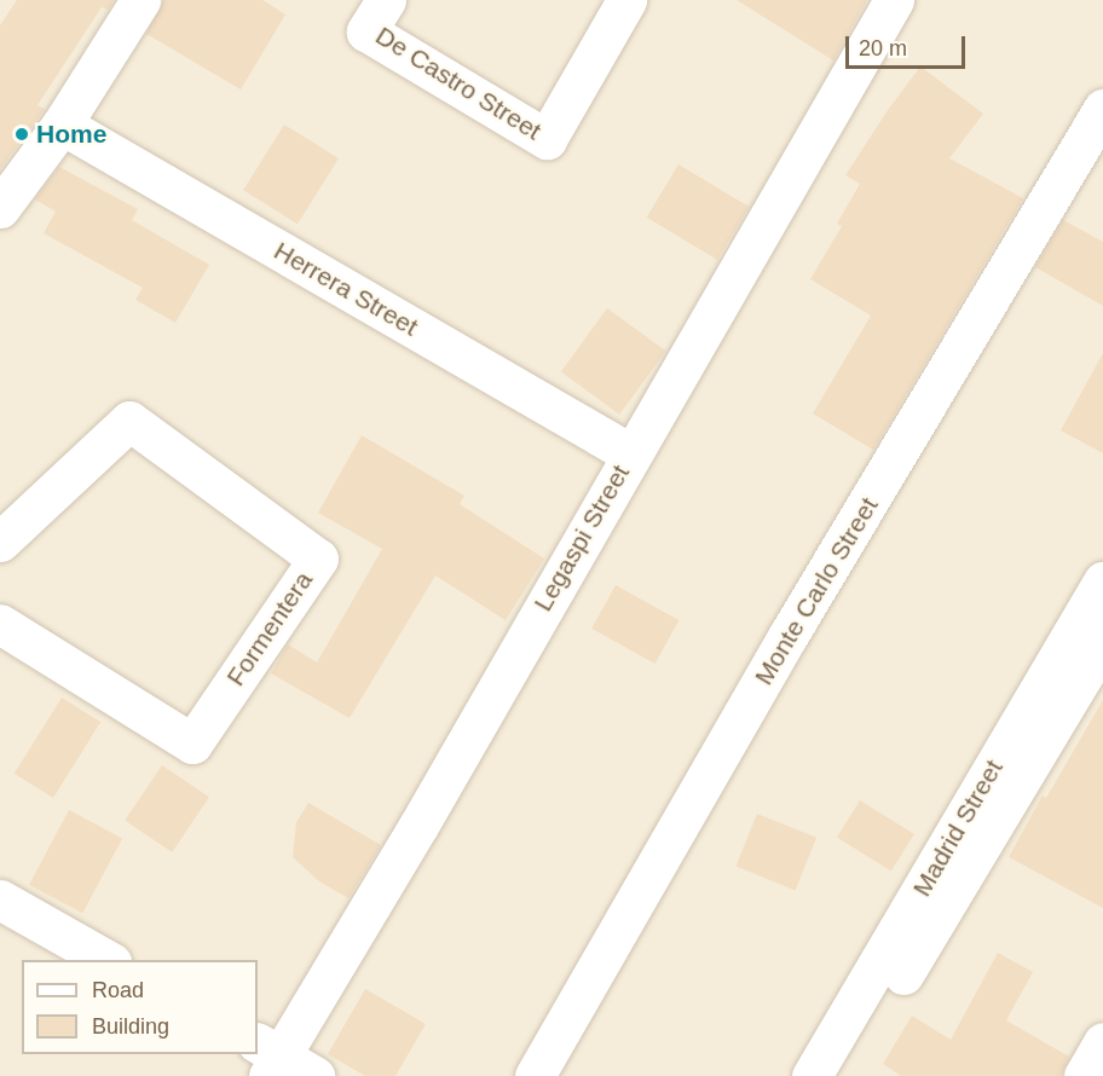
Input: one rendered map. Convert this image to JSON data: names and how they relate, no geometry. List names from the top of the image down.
{
  "streets": {
    "street": [
      "De Castro Street",
      "Herrera Street",
      "Legaspi Street",
      "Monte Carlo Street",
      "Formentera",
      "Madrid Street"
    ]
  },
  "crossings": [
    ["Herrera Street", "Legaspi Street"]
  ],
  "places": ["Home"],
  "legend": ["Road", "Building"],
  "scale_bar": "20 m"
}
